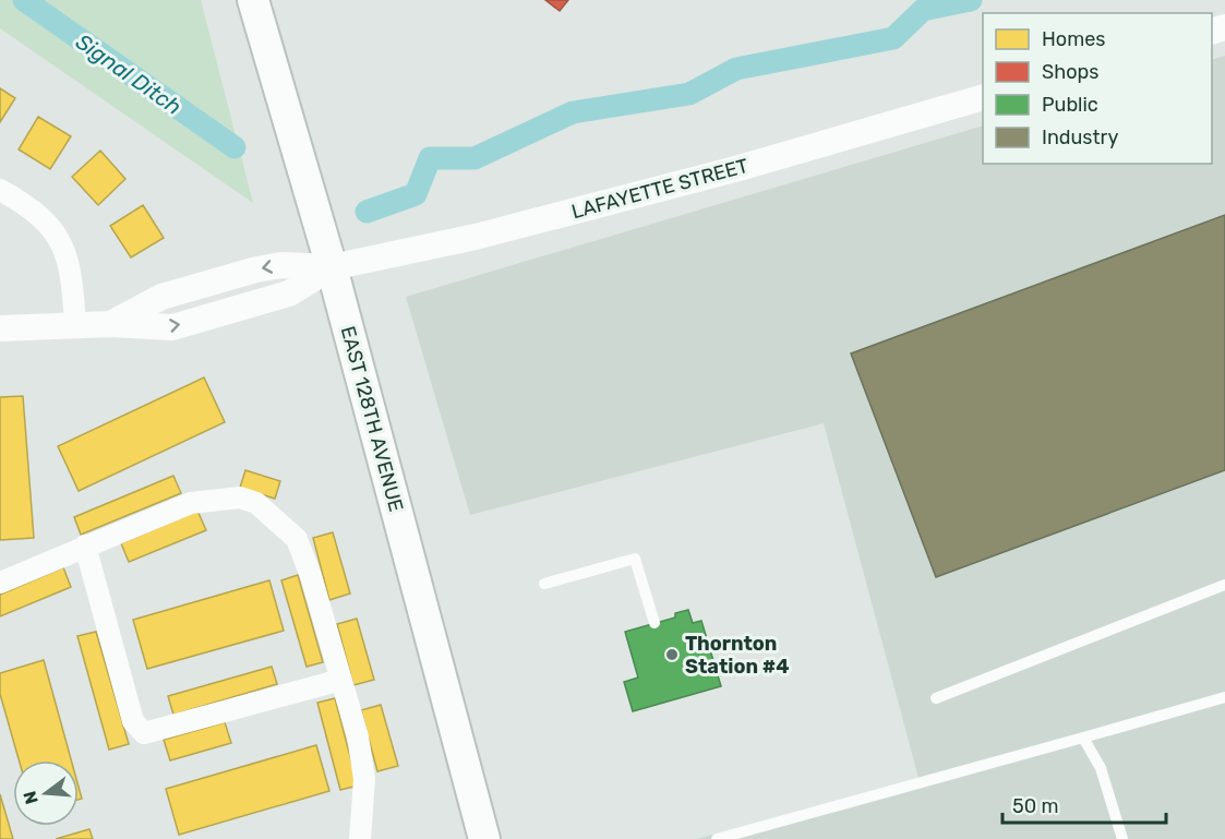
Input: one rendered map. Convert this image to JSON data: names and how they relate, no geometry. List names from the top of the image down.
{
  "streets": {
    "main road": ["EAST 128TH AVENUE"],
    "street": ["LAFAYETTE STREET"]
  },
  "crossings": [
    ["LAFAYETTE STREET", "EAST 128TH AVENUE"]
  ],
  "water": ["Signal Ditch"],
  "places": ["Thornton Station #4"],
  "legend": [
    "Homes",
    "Shops",
    "Public",
    "Industry"
  ],
  "scale_bar": "50 m",
  "north": "left"
}
